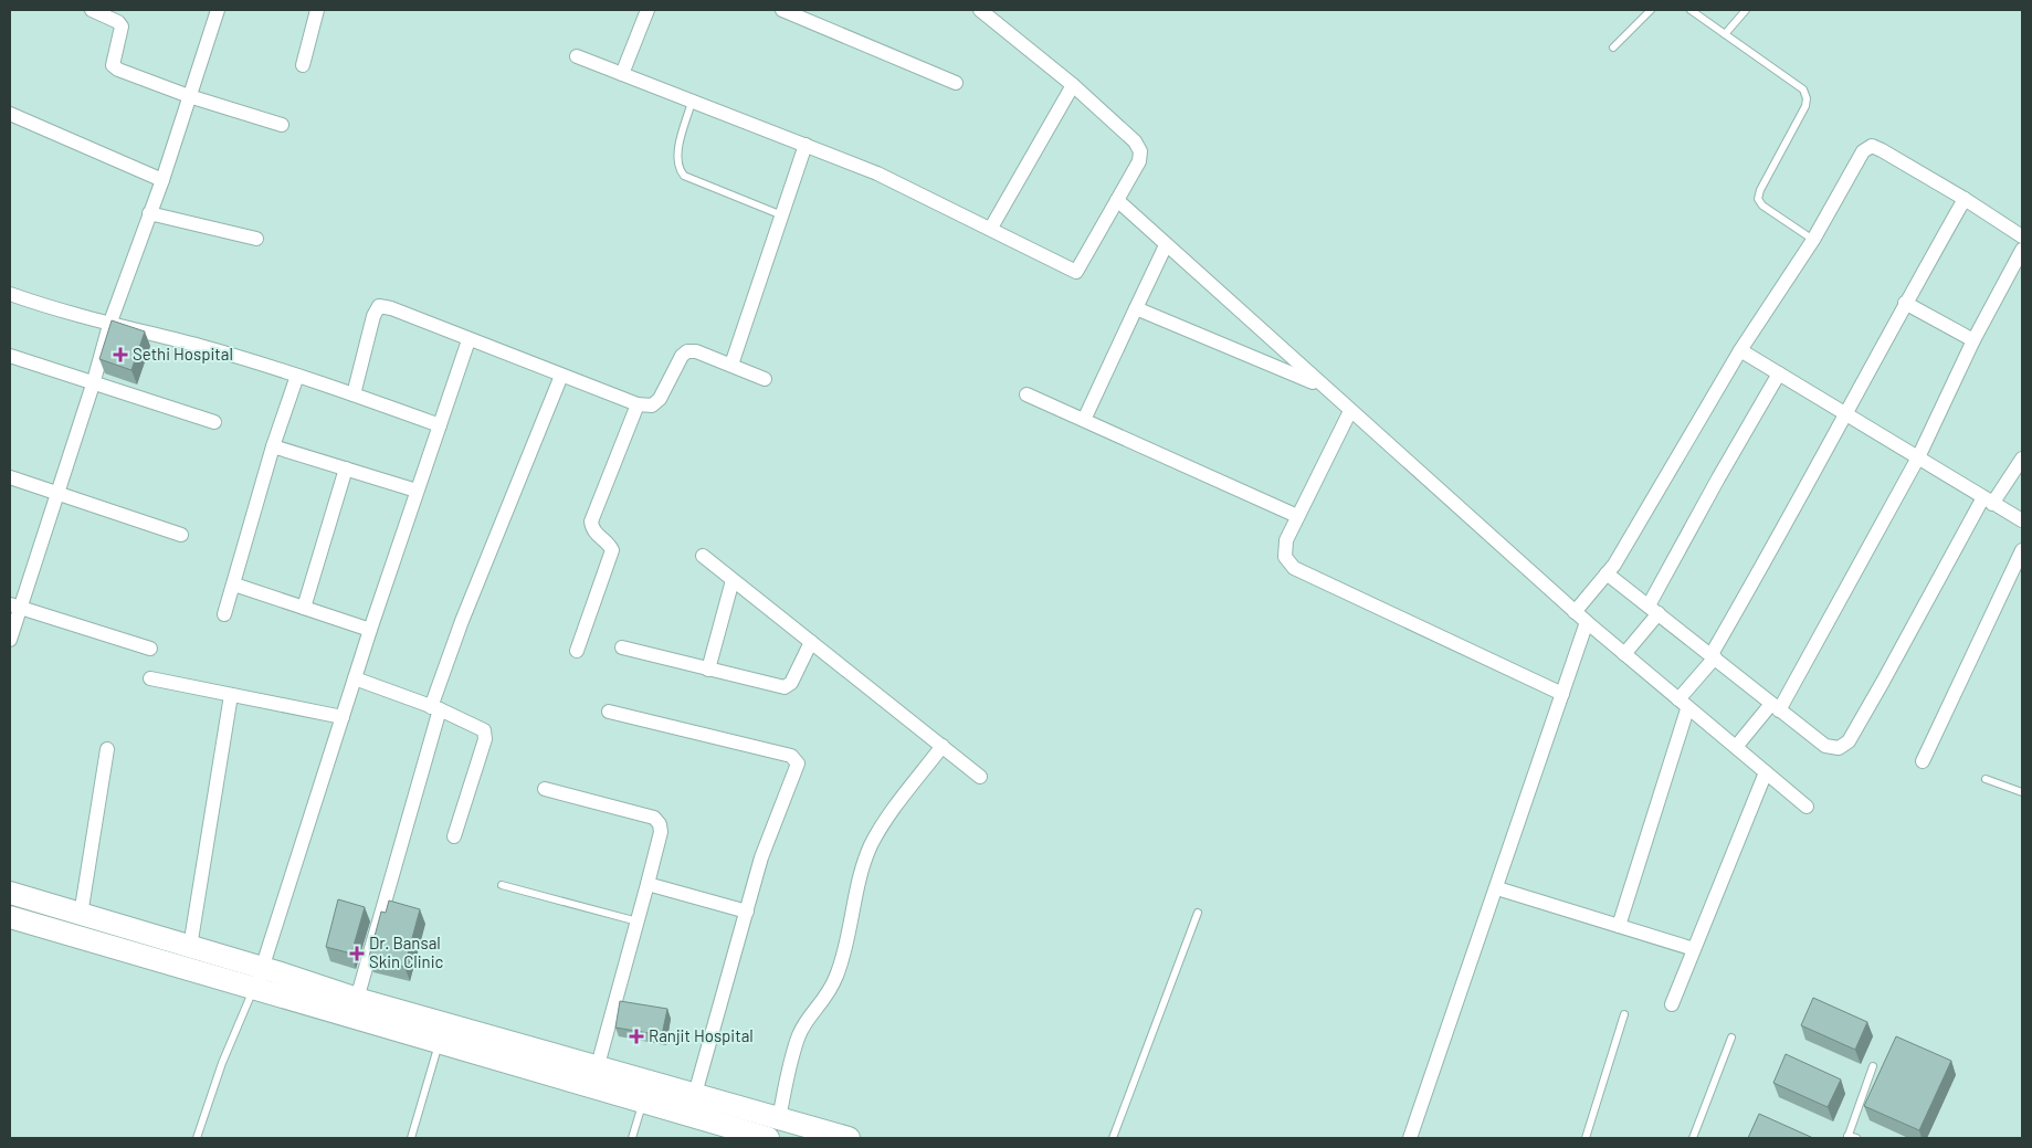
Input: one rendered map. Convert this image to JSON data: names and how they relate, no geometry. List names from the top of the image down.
{
  "places": {
    "health": ["Sethi Hospital", "Dr. Bansal Skin Clinic", "Ranjit Hospital"]
  }
}
